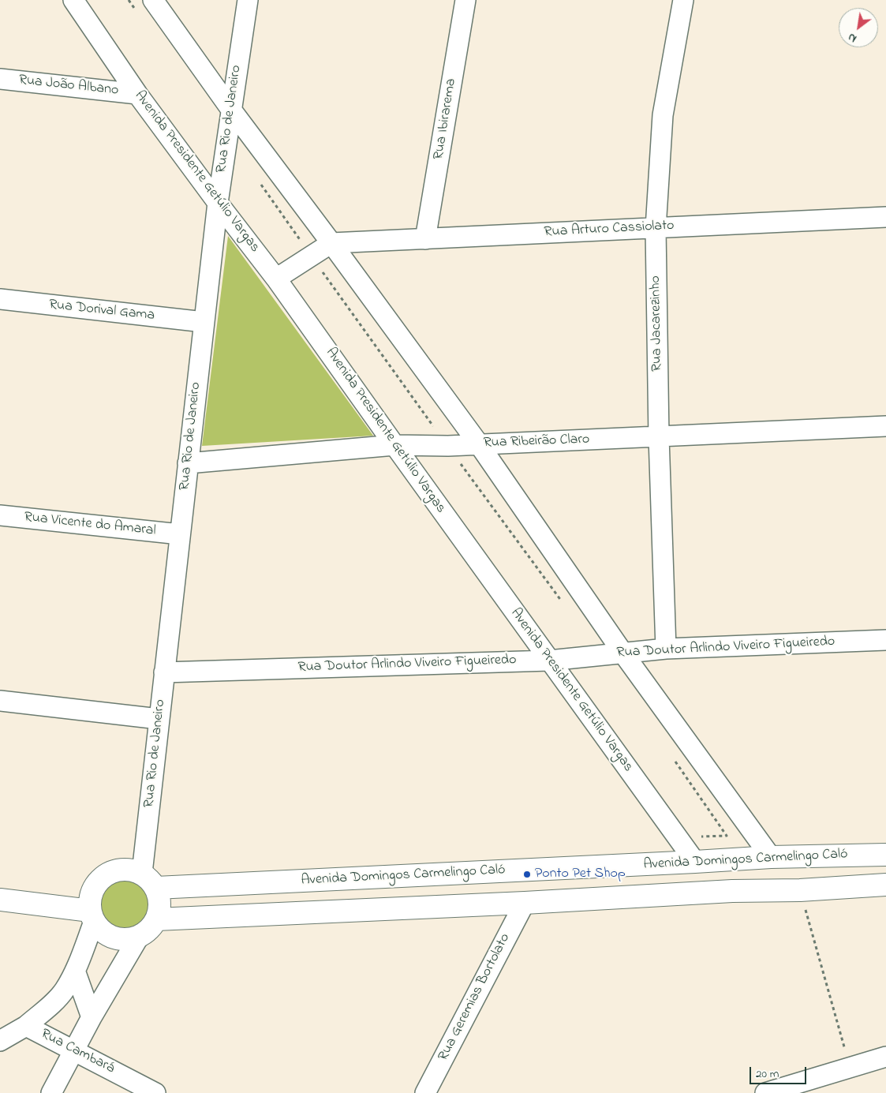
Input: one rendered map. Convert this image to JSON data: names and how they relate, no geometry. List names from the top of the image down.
{
  "streets": {
    "street": [
      "Rua João Albano",
      "Rua Rio de Janeiro",
      "Rua Ibirarema",
      "Avenida Presidente Getúlio Vargas",
      "Rua Arturo Cassiolato",
      "Rua Dorival Gama",
      "Rua Jacarezinho",
      "Rua Ribeirão Claro",
      "Rua Vicente do Amaral",
      "Rua Doutor Arlindo Viveiro Figueiredo",
      "Avenida Domingos Carmelingo Caló",
      "Rua Geremias Bortolato",
      "Rua Cambará"
    ]
  },
  "crossings": [
    ["Rua João Albano", "Avenida Presidente Getúlio Vargas"],
    ["Rua Rio de Janeiro", "Avenida Presidente Getúlio Vargas"],
    ["Rua Rio de Janeiro", "Rua Dorival Gama"],
    ["Rua Rio de Janeiro", "Rua Ribeirão Claro"],
    ["Rua Rio de Janeiro", "Rua Vicente do Amaral"],
    ["Rua Rio de Janeiro", "Rua Doutor Arlindo Viveiro Figueiredo"],
    ["Rua Rio de Janeiro", "Avenida Domingos Carmelingo Caló"],
    ["Rua Ibirarema", "Rua Arturo Cassiolato"],
    ["Avenida Presidente Getúlio Vargas", "Rua Ribeirão Claro"],
    ["Avenida Presidente Getúlio Vargas", "Rua Doutor Arlindo Viveiro Figueiredo"],
    ["Avenida Presidente Getúlio Vargas", "Avenida Domingos Carmelingo Caló"],
    ["Rua Arturo Cassiolato", "Rua Jacarezinho"],
    ["Rua Jacarezinho", "Rua Ribeirão Claro"],
    ["Rua Jacarezinho", "Rua Doutor Arlindo Viveiro Figueiredo"]
  ],
  "places": ["Ponto Pet Shop"],
  "scale_bar": "20 m",
  "north": "bottom left"
}
